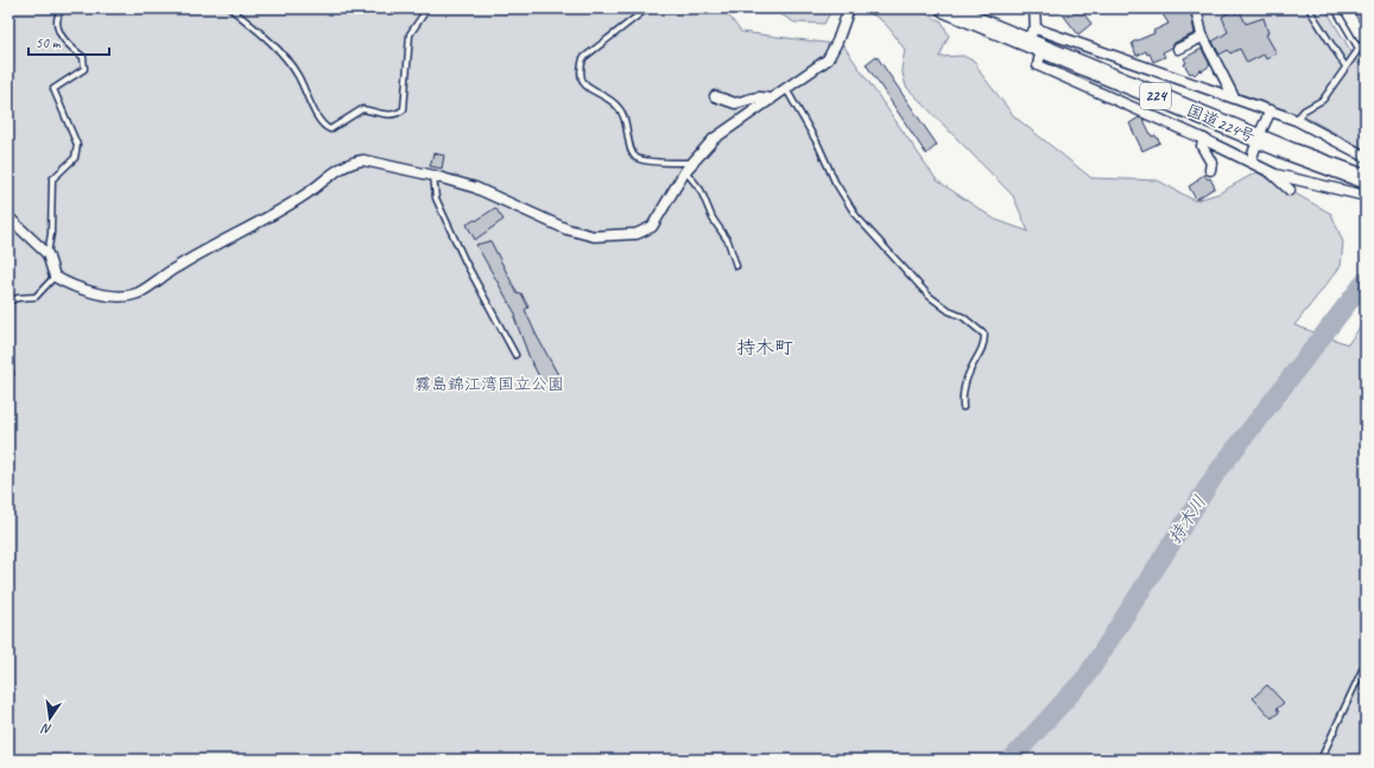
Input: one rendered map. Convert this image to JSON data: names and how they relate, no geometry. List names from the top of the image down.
{
  "streets": {
    "highway": ["224", "国道224号"]
  },
  "districts": ["持木町"],
  "water": ["持木川"],
  "parks": ["霧島錦江湾国立公園"],
  "scale_bar": "50 m",
  "north": "bottom"
}
